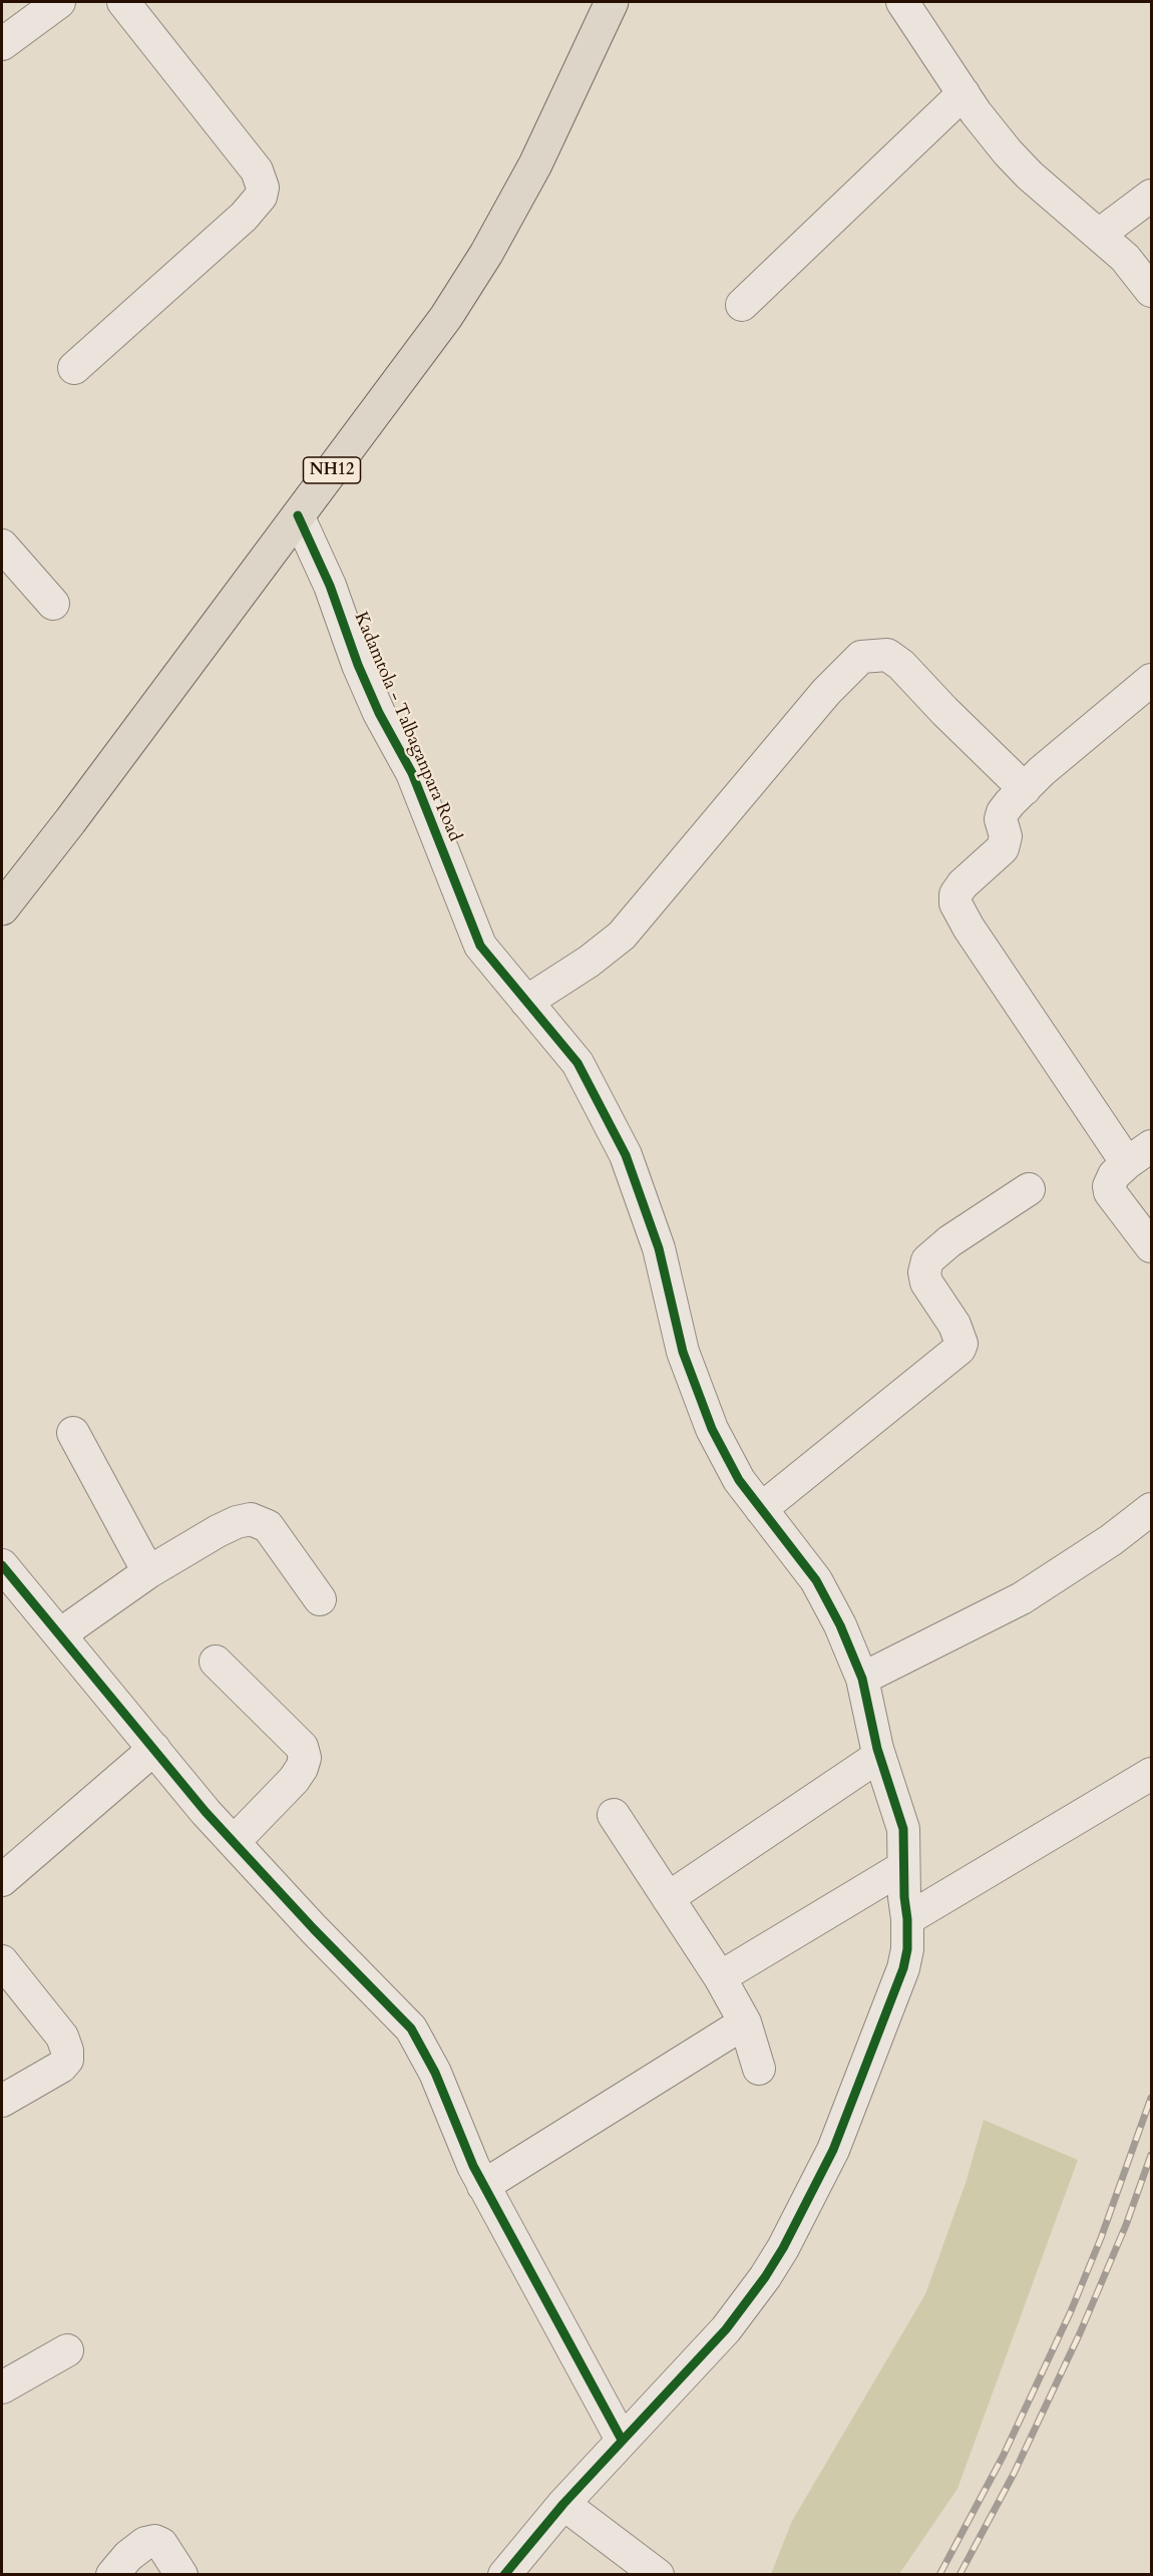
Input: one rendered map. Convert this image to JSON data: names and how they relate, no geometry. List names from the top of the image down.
{
  "streets": {
    "main road": ["NH12"],
    "street": ["Kadamtola - Talbaganpara Road"]
  },
  "crossings": [
    ["NH12", "Kadamtola - Talbaganpara Road"]
  ]
}
